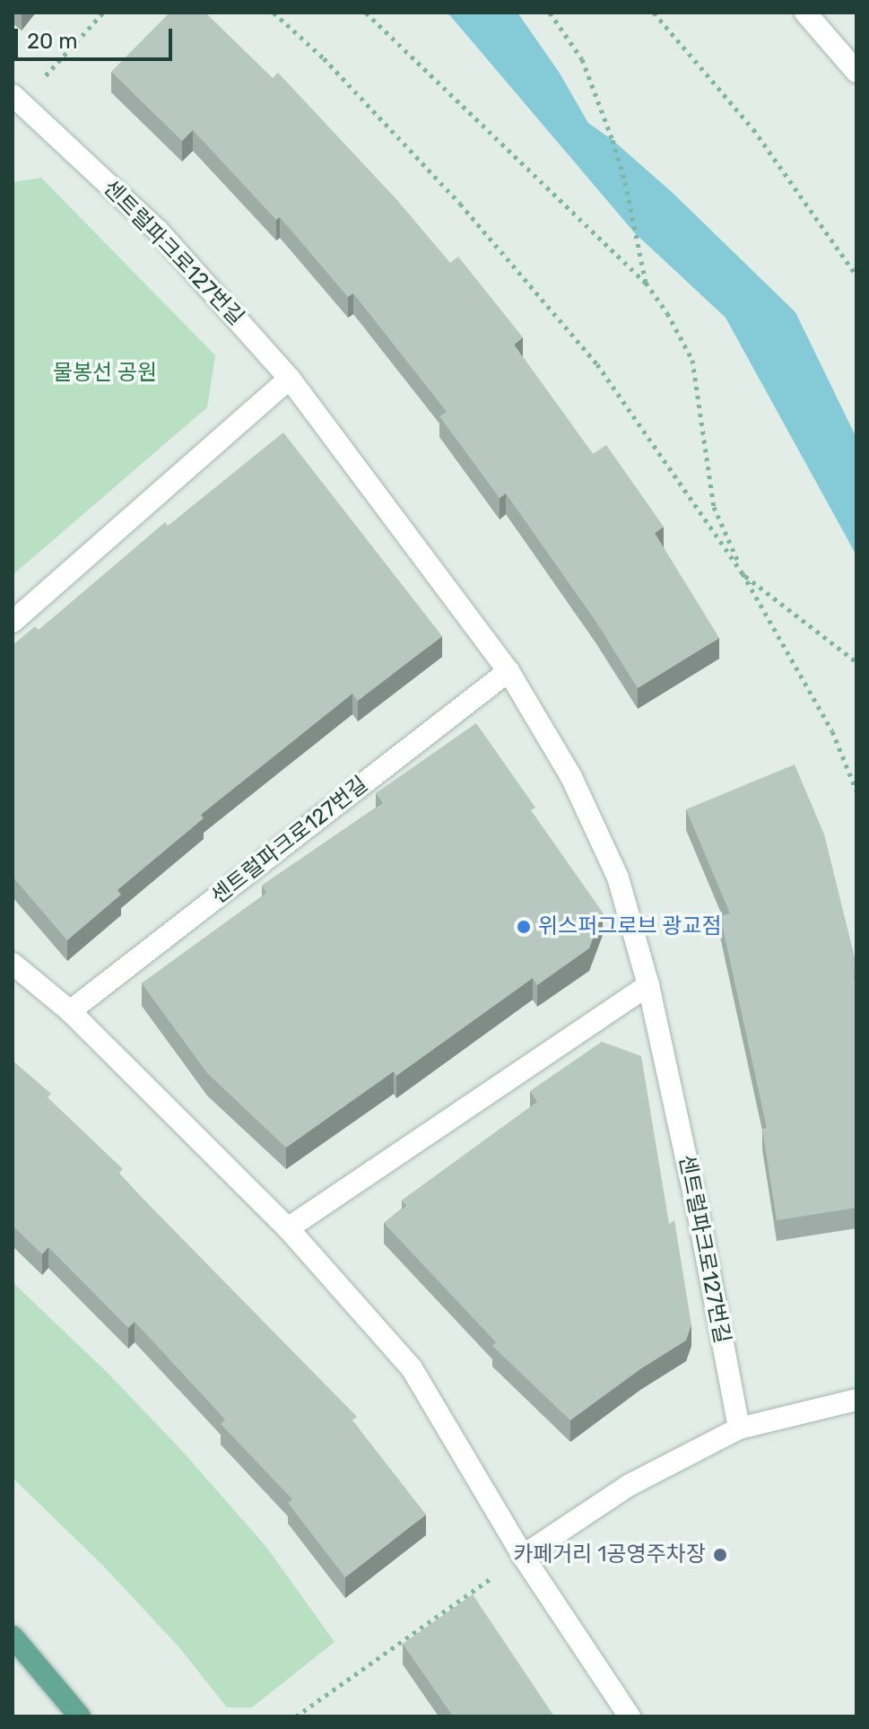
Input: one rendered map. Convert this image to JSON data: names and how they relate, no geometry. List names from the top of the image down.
{
  "streets": {
    "street": ["센트럴파크로127번길"]
  },
  "parks": ["물봉선 공원"],
  "places": ["위스퍼그로브 광교점", "카페거리 1공영주차장"],
  "scale_bar": "20 m"
}
